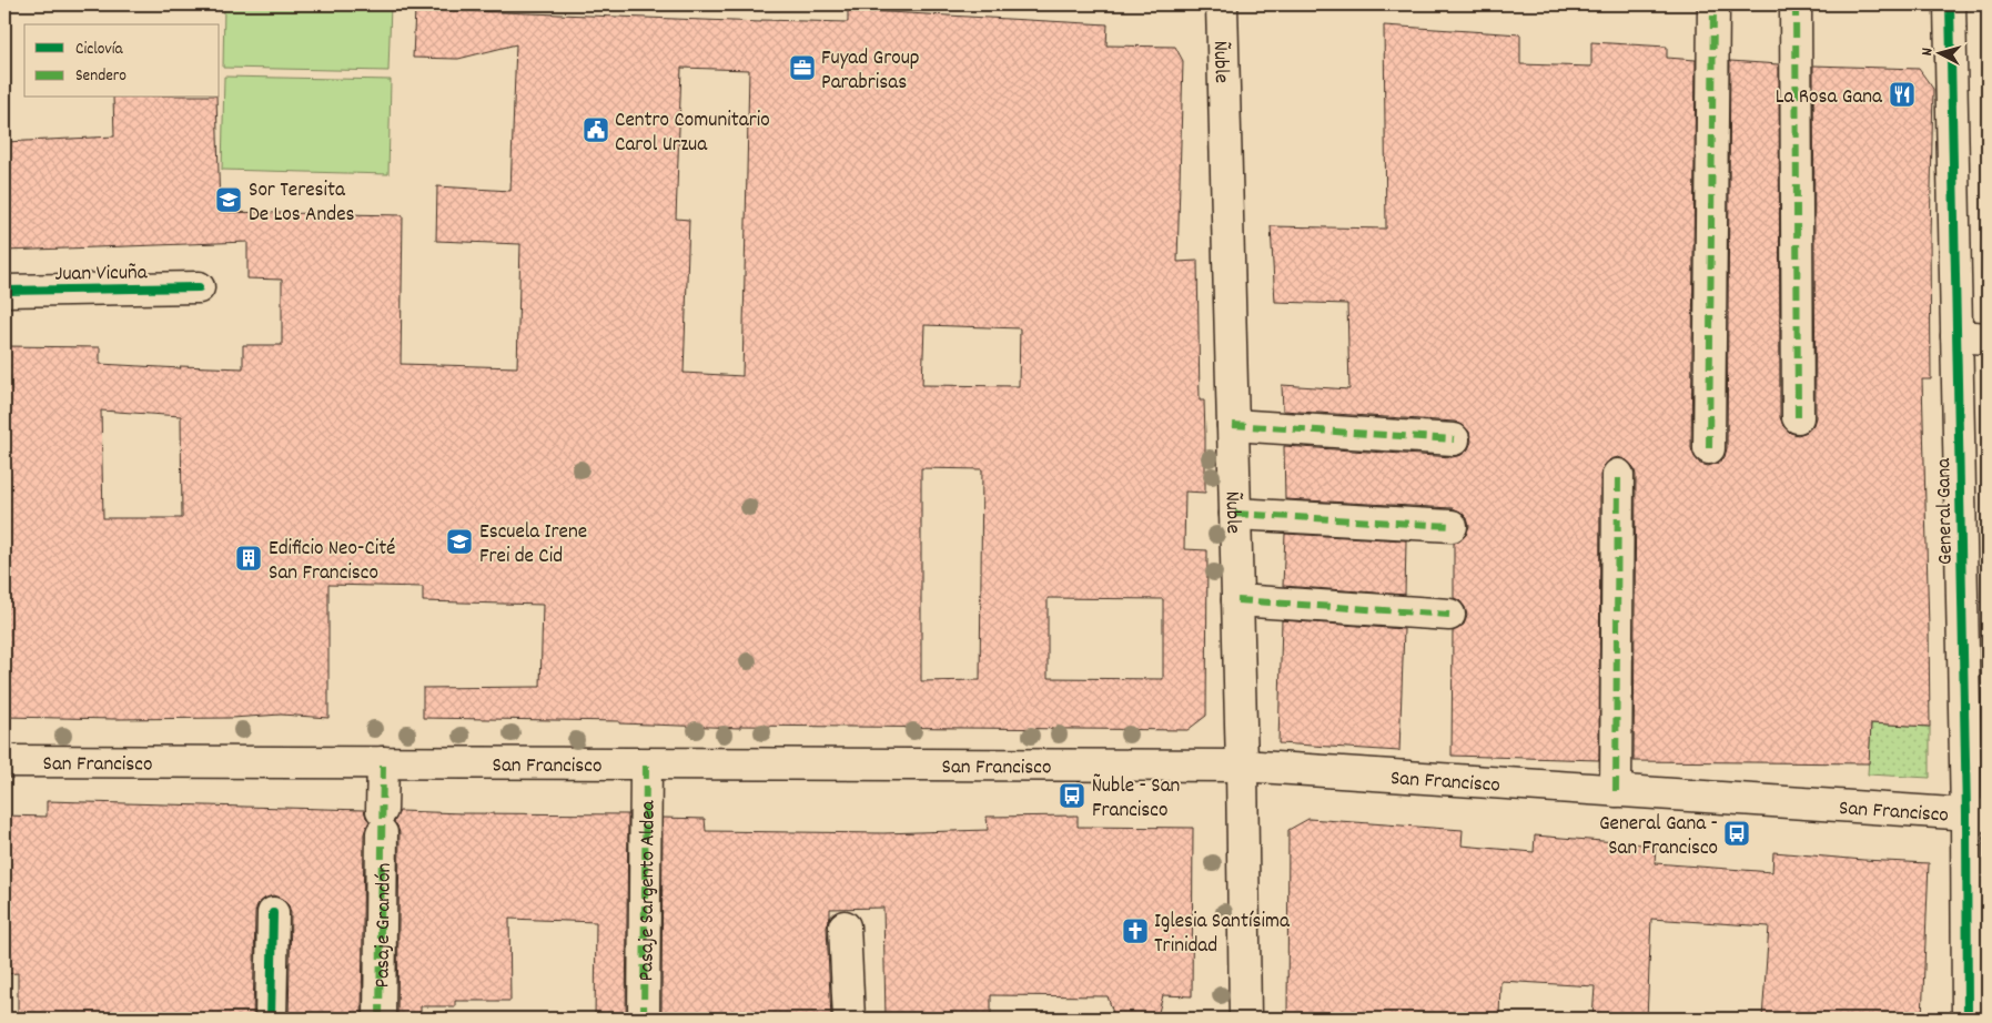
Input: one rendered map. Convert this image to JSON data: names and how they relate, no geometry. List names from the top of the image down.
{
  "streets": {
    "street": [
      "Ñuble",
      "Juan Vicuña",
      "General Gana",
      "San Francisco",
      "Pasaje Sargento Aldea",
      "Pasaje Grandón"
    ]
  },
  "crossings": [
    ["Ñuble", "San Francisco"],
    ["General Gana", "San Francisco"],
    ["San Francisco", "Pasaje Sargento Aldea"],
    ["San Francisco", "Pasaje Grandón"]
  ],
  "places": {
    "office": ["Fuyad Group Parabrisas"],
    "restaurant": ["La Rosa Gana"],
    "public building": ["Centro Comunitario Carol Urzua"],
    "school or university": ["Sor Teresita De Los Andes", "Escuela Irene Frei de Cid"],
    "building": ["Edificio Neo-Cité San Francisco"],
    "bus stop": ["Ñuble - San Francisco", "General Gana - San Francisco"],
    "church": ["Iglesia Santísima Trinidad"]
  },
  "legend": ["Ciclovía", "Sendero"],
  "north": "left"
}
